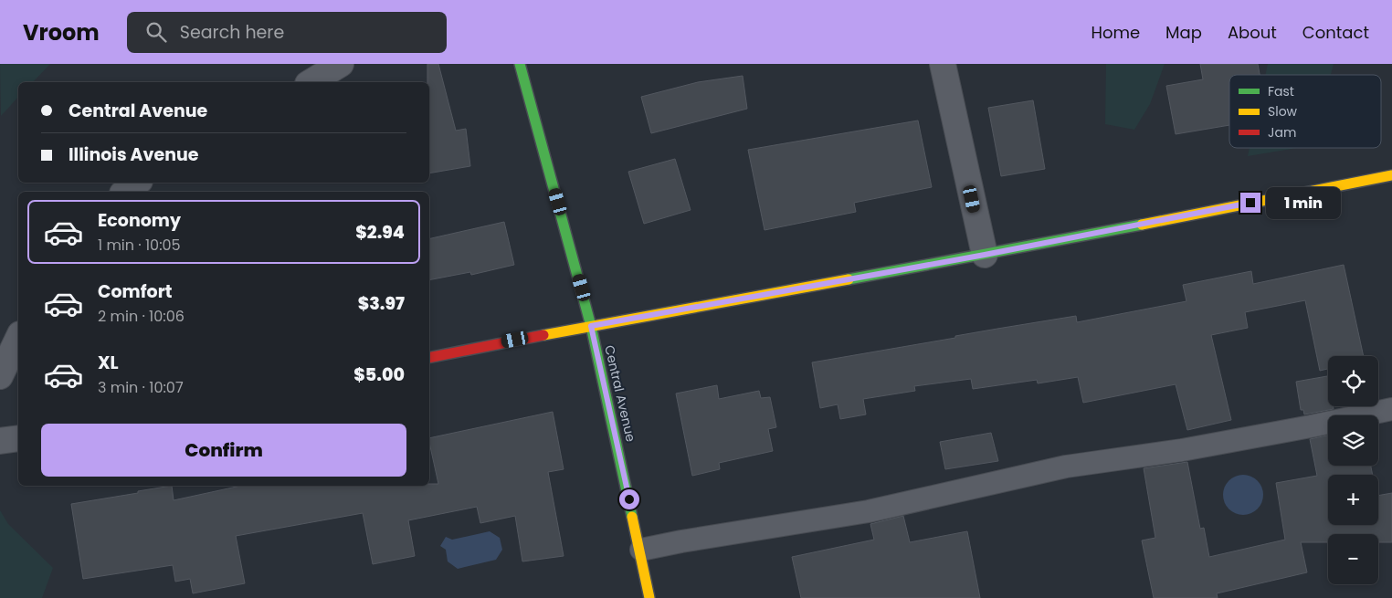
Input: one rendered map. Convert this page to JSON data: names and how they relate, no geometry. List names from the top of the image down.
{
  "streets": {
    "street": ["Central Avenue"]
  },
  "legend": ["Fast", "Slow", "Jam"],
  "page": {
    "header": "Vroom",
    "search": "Search here",
    "nav": [
      "Home",
      "Map",
      "About",
      "Contact"
    ],
    "banner": ["Central Avenue", "Illinois Avenue"],
    "bubble": "1 min",
    "list": [
      {
        "name": "Economy",
        "note": "1 min · 10:05",
        "value": "$2.94"
      },
      {
        "name": "Comfort",
        "note": "2 min · 10:06",
        "value": "$3.97"
      },
      {
        "name": "XL",
        "note": "3 min · 10:07",
        "value": "$5.00"
      }
    ],
    "map_buttons": ["+", "−"],
    "buttons": "Confirm"
  }
}
